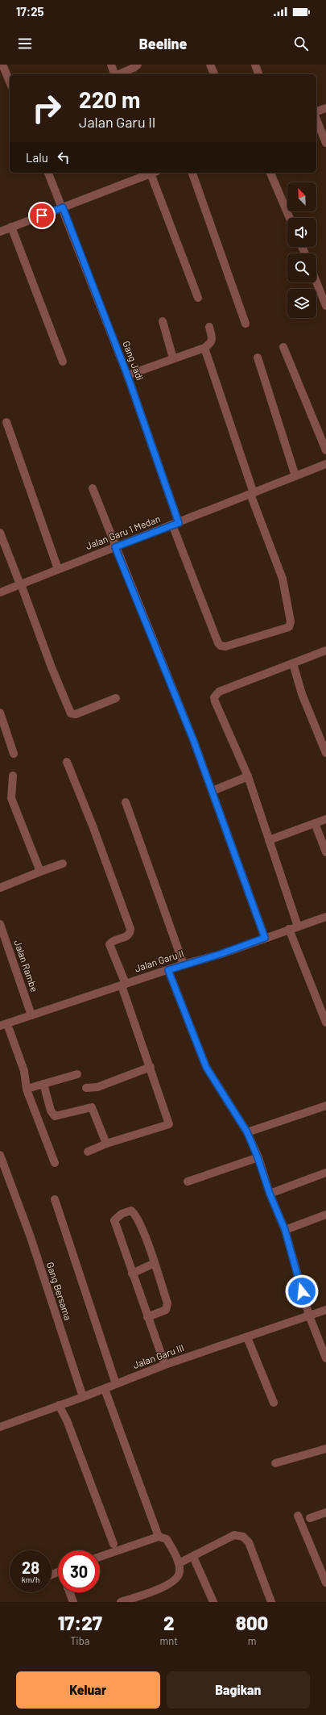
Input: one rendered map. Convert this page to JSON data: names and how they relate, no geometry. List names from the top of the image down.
{
  "streets": {
    "street": [
      "Gang Jadi",
      "Jalan Garu 1 Medan",
      "Jalan Garu II",
      "Jalan Rambe",
      "Gang Bersama",
      "Jalan Garu III"
    ]
  },
  "crossings": [
    ["Gang Jadi", "Jalan Garu 1 Medan"],
    ["Jalan Garu II", "Jalan Rambe"],
    ["Gang Bersama", "Jalan Garu III"]
  ],
  "north": "top left",
  "page": {
    "status": "17:25",
    "header": "Beeline",
    "turn": ["220 m", "Jalan Garu II"],
    "then": "Lalu",
    "speed": "28 km/h",
    "limit": "30",
    "eta": [
      "17:27",
      "Tiba",
      "2",
      "mnt",
      "800",
      "m"
    ],
    "buttons": ["Keluar", "Bagikan"]
  }
}
